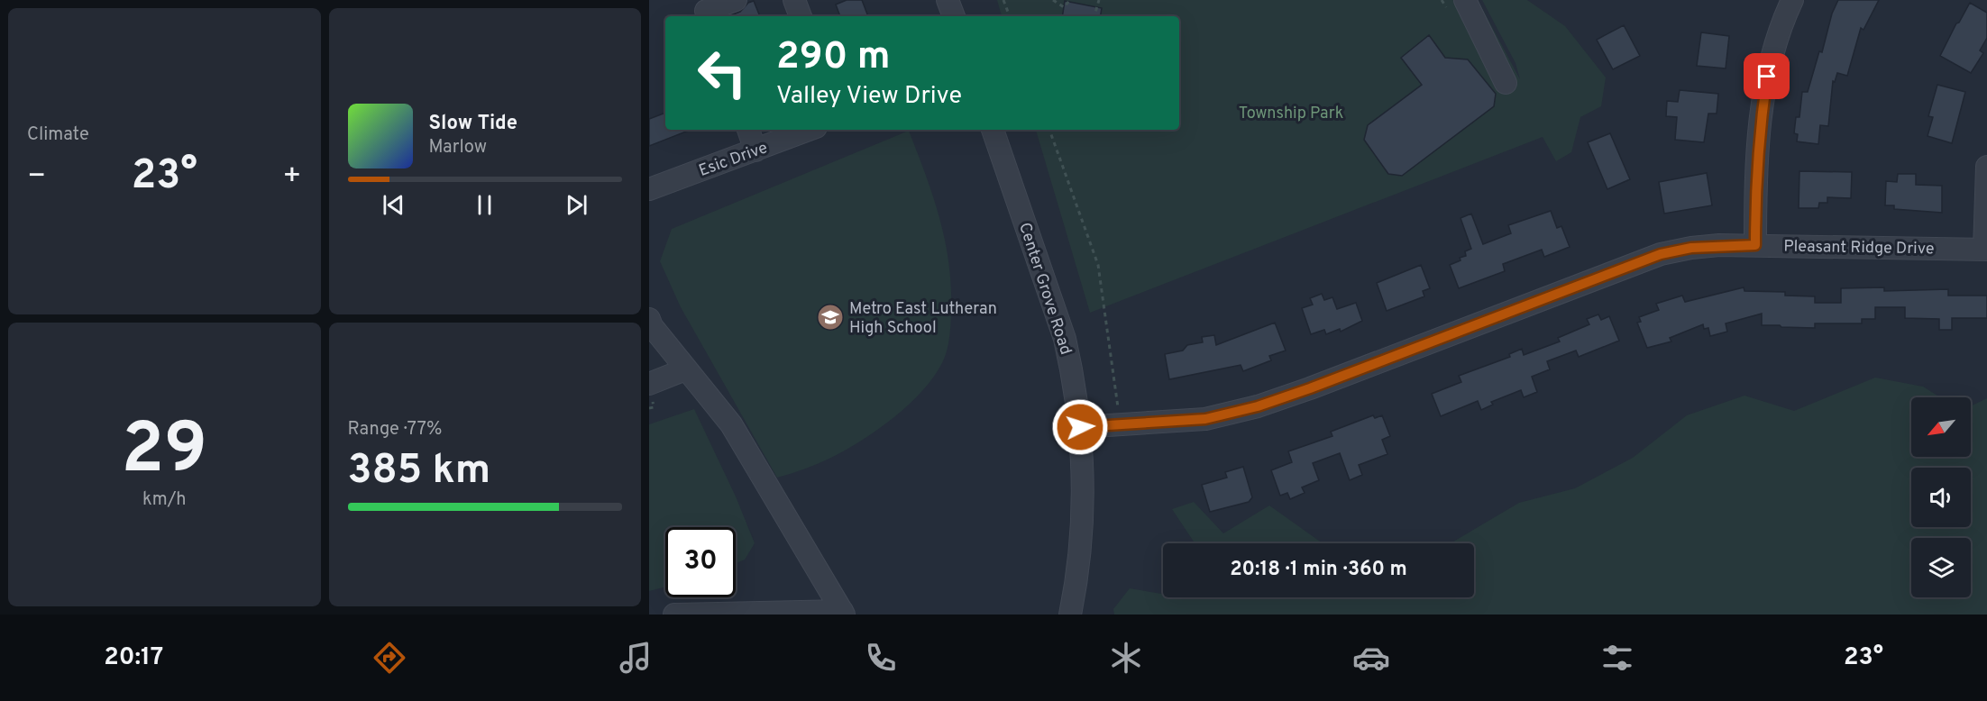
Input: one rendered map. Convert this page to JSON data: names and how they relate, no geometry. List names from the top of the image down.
{
  "streets": {
    "street": ["Esic Drive", "Pleasant Ridge Drive", "Center Grove Road"]
  },
  "crossings": [
    ["Pleasant Ridge Drive", "Center Grove Road"]
  ],
  "parks": ["Township Park"],
  "places": {
    "school or university": ["Metro East Lutheran High School"]
  },
  "north": "bottom left",
  "page": {
    "tile": [
      "Climate",
      ["29", "km/h"],
      ["Range · 77%", "385 km"]
    ],
    "turn": ["290 m", "Valley View Drive"],
    "song": ["Slow Tide", "Marlow"],
    "heat": ["−", "23°", "+"],
    "limit": "30",
    "trip": "20:18 · 1 min · 360 m",
    "tabs": ["20:17", "23°"]
  }
}
